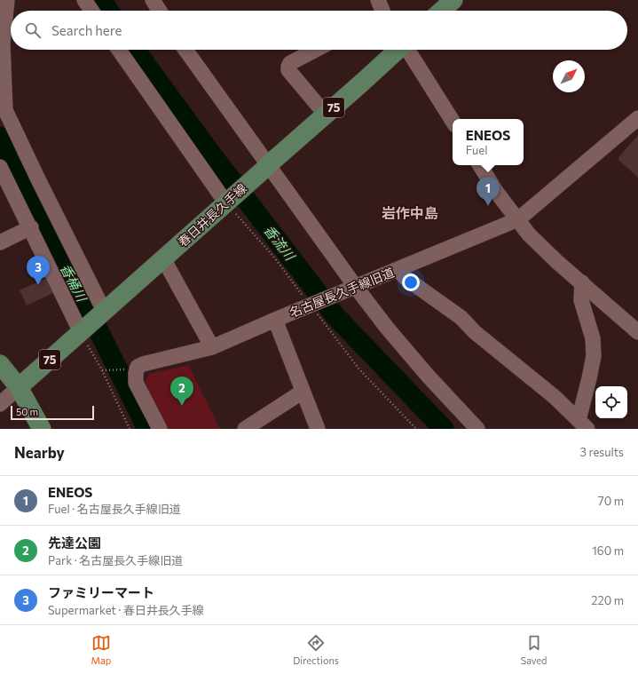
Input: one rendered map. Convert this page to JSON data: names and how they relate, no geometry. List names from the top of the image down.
{
  "streets": {
    "main road": ["75", "春日井長久手線"],
    "street": ["名古屋長久手線旧道"]
  },
  "districts": ["岩作中島"],
  "water": ["香流川", "香桶川"],
  "scale_bar": "50 m",
  "north": "top right",
  "page": {
    "search": "Search here",
    "popup": ["ENEOS", "Fuel"],
    "pins": ["1", "3", "2"],
    "scale": "50 m",
    "heading": ["Nearby", "3 results"],
    "list": [
      {
        "mark": "1",
        "name": "ENEOS",
        "note": "Fuel · 名古屋長久手線旧道",
        "value": "70 m"
      },
      {
        "mark": "2",
        "name": "先達公園",
        "note": "Park · 名古屋長久手線旧道",
        "value": "160 m"
      },
      {
        "mark": "3",
        "name": "ファミリーマート",
        "note": "Supermarket · 春日井長久手線",
        "value": "220 m"
      }
    ],
    "nav": ["Map", "Directions", "Saved"]
  }
}
